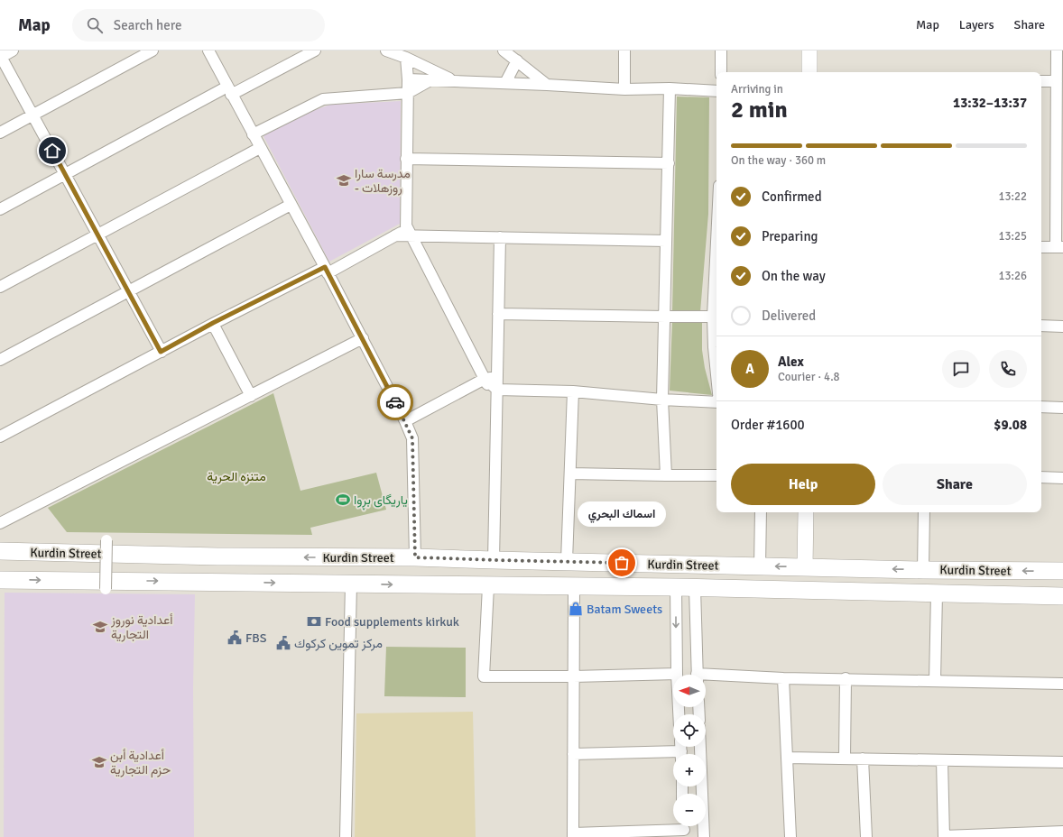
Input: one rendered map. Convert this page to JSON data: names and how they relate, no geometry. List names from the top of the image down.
{
  "streets": {
    "main road": ["Kurdin Street"]
  },
  "parks": ["متنزه الحرية"],
  "places": {
    "school or university": ["مدرسة سارا - روزهلات", "أعدادية نوروز التجارية", "أعدادية أبن حزم التجارية"],
    "sports": ["یاریگای بڕوا"],
    "other": ["اسماك البحري"],
    "shop": ["Batam Sweets"],
    "bank": ["Food supplements kirkuk"],
    "public building": ["FBS", "مركز تموين كركوك"]
  },
  "north": "left",
  "page": {
    "header": "Map",
    "search": "Search here",
    "nav": ["Map", "Layers", "Share"],
    "heading": ["2 min", "Arriving in", "13:32–13:37"],
    "panel": [
      "Alex",
      "Courier · 4.8",
      "Order #1600",
      "$9.08"
    ],
    "bar": "On the way · 360 m",
    "list": [
      ["Confirmed", "13:22"],
      ["Preparing", "13:25"],
      ["On the way", "13:26"],
      "Delivered"
    ],
    "round": "A",
    "buttons": ["Help", "Share"],
    "bubble": "اسماك البحري",
    "map_buttons": ["+", "−"]
  }
}
